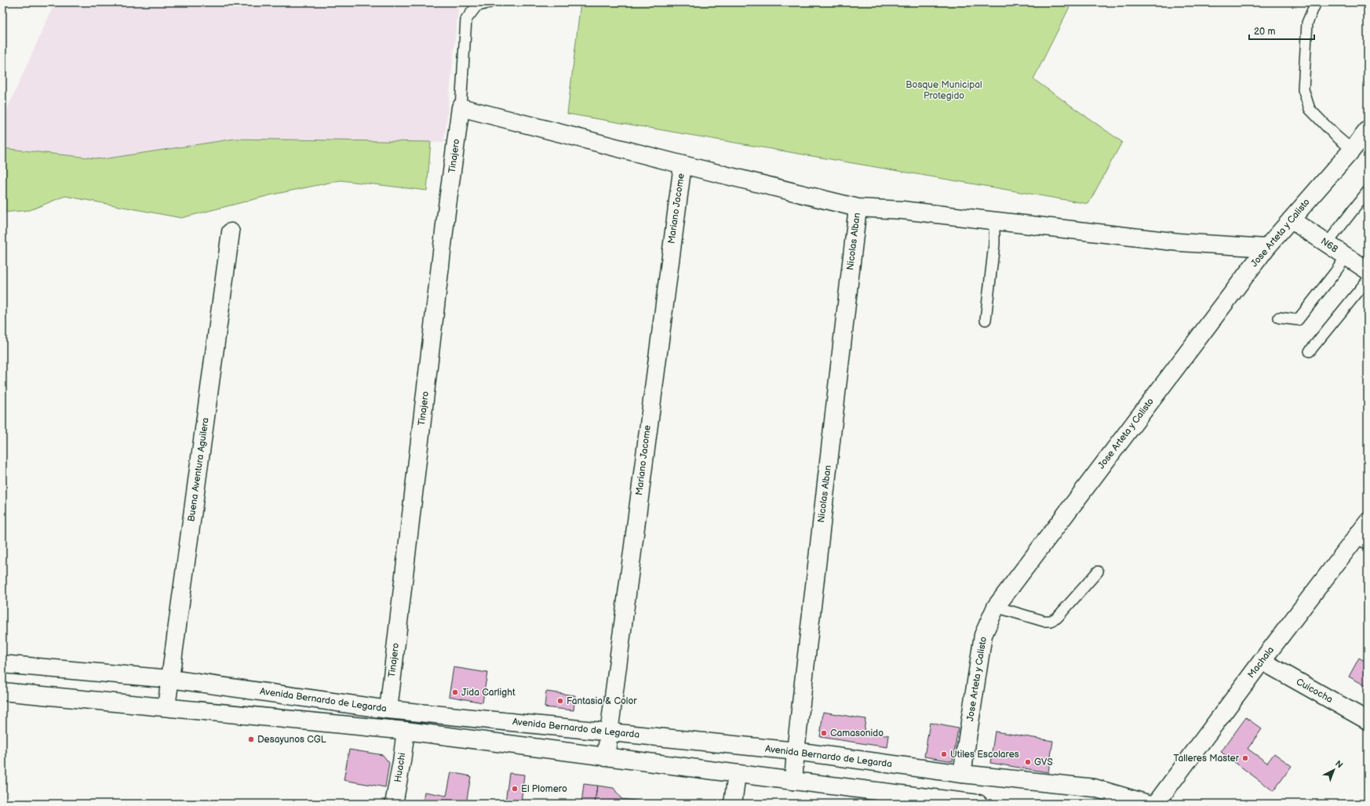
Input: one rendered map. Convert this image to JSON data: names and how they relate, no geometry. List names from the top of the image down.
{
  "streets": {
    "street": [
      "Tinajero",
      "Mariano Jacome",
      "Jose Arteta y Calisto",
      "Nicolas Alban",
      "N68",
      "Buena Aventura Aguilera",
      "Machala",
      "Cuicocha",
      "Avenida Bernardo de Legarda",
      "Huachi"
    ]
  },
  "crossings": [
    ["Tinajero", "Avenida Bernardo de Legarda"],
    ["Mariano Jacome", "Avenida Bernardo de Legarda"],
    ["Jose Arteta y Calisto", "N68"],
    ["Jose Arteta y Calisto", "Avenida Bernardo de Legarda"],
    ["Nicolas Alban", "Avenida Bernardo de Legarda"],
    ["Buena Aventura Aguilera", "Avenida Bernardo de Legarda"],
    ["Machala", "Cuicocha"]
  ],
  "parks": ["Bosque Municipal Protegido"],
  "places": [
    "Jida Carlight",
    "Fantasia & Color",
    "Camasonido",
    "Desayunos CGL",
    "Utiles Escolares",
    "Talleres Master",
    "GVS",
    "El Plomero"
  ],
  "scale_bar": "20 m",
  "north": "top right"
}
